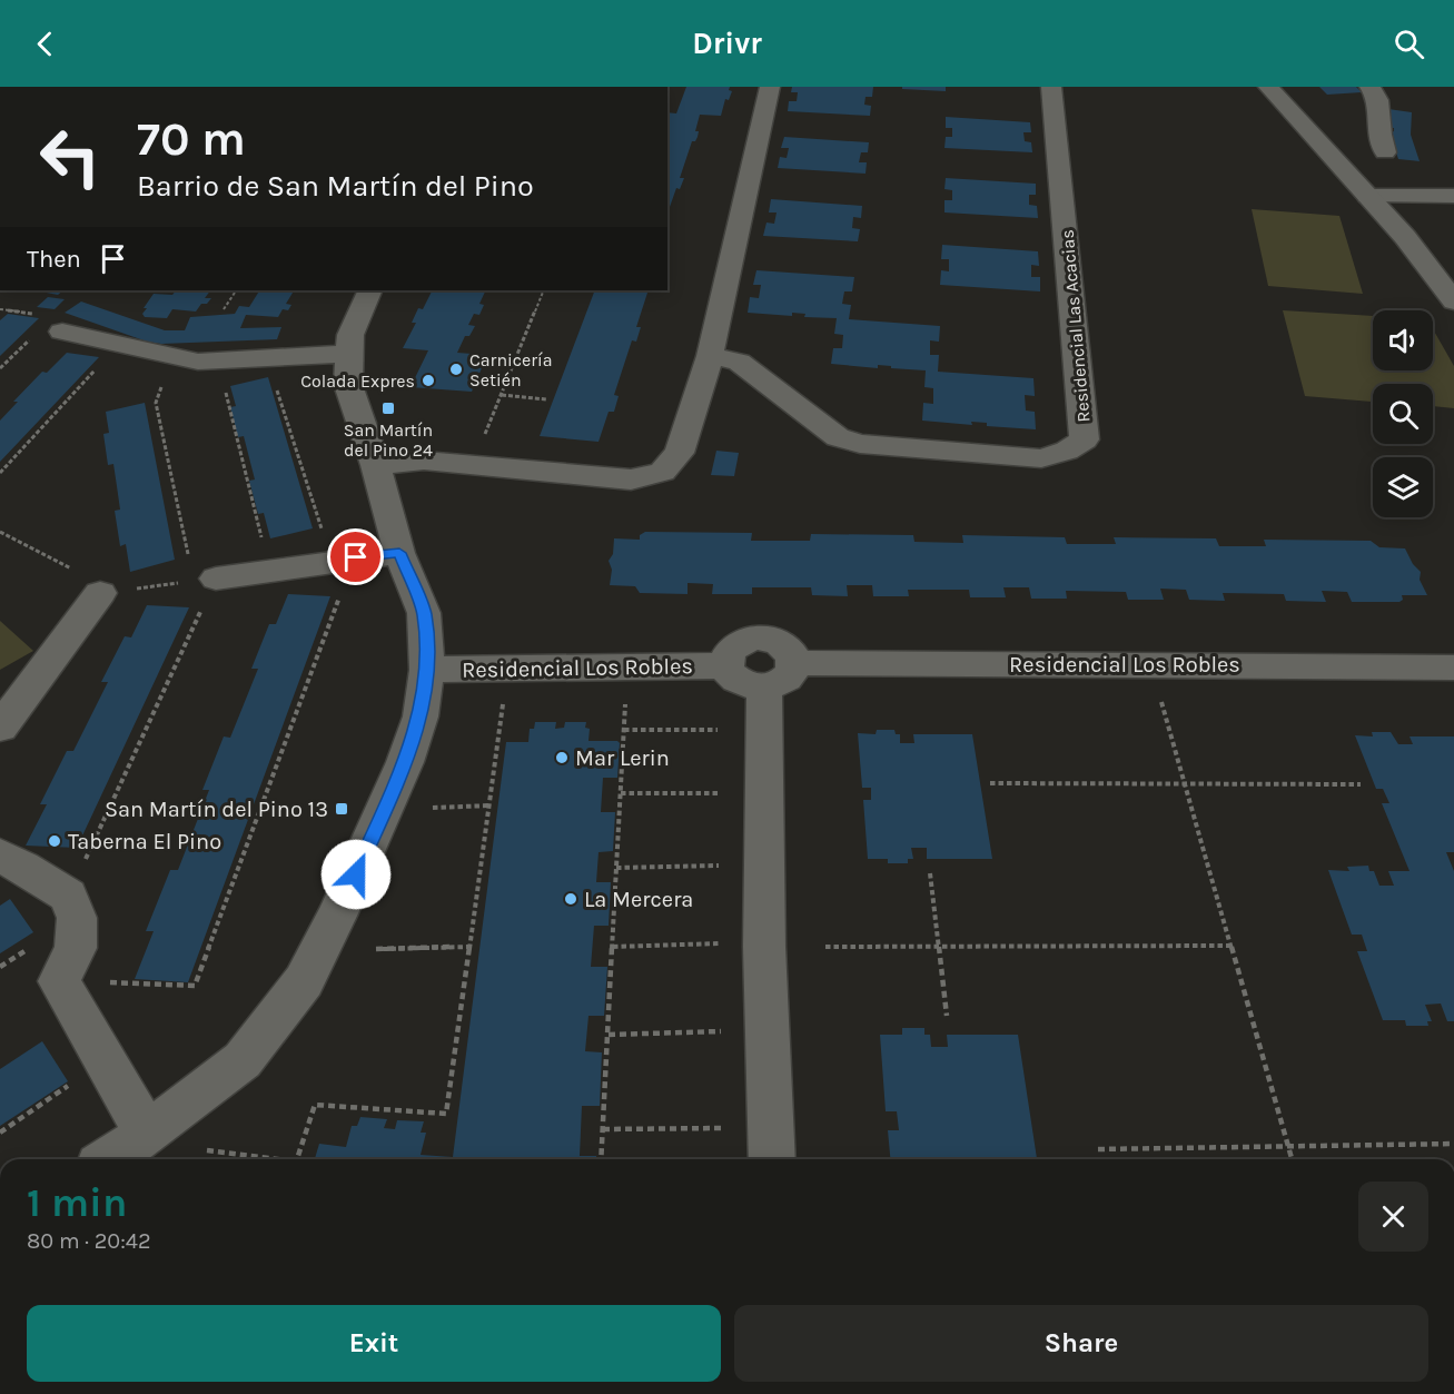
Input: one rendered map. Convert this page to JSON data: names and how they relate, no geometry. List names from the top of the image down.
{
  "streets": {
    "street": ["Residencial Las Acacias", "Residencial Los Robles"]
  },
  "places": {
    "other": [
      "Carnicería Setién",
      "Colada Expres",
      "Mar Lerin",
      "Taberna El Pino",
      "La Mercera"
    ],
    "transit": ["San Martín del Pino 24", "San Martín del Pino 13"]
  },
  "page": {
    "header": "Drivr",
    "turn": ["70 m", "Barrio de San Martín del Pino"],
    "then": "Then",
    "heading": ["1 min", "80 m · 20:42"],
    "buttons": ["Exit", "Share"]
  }
}
